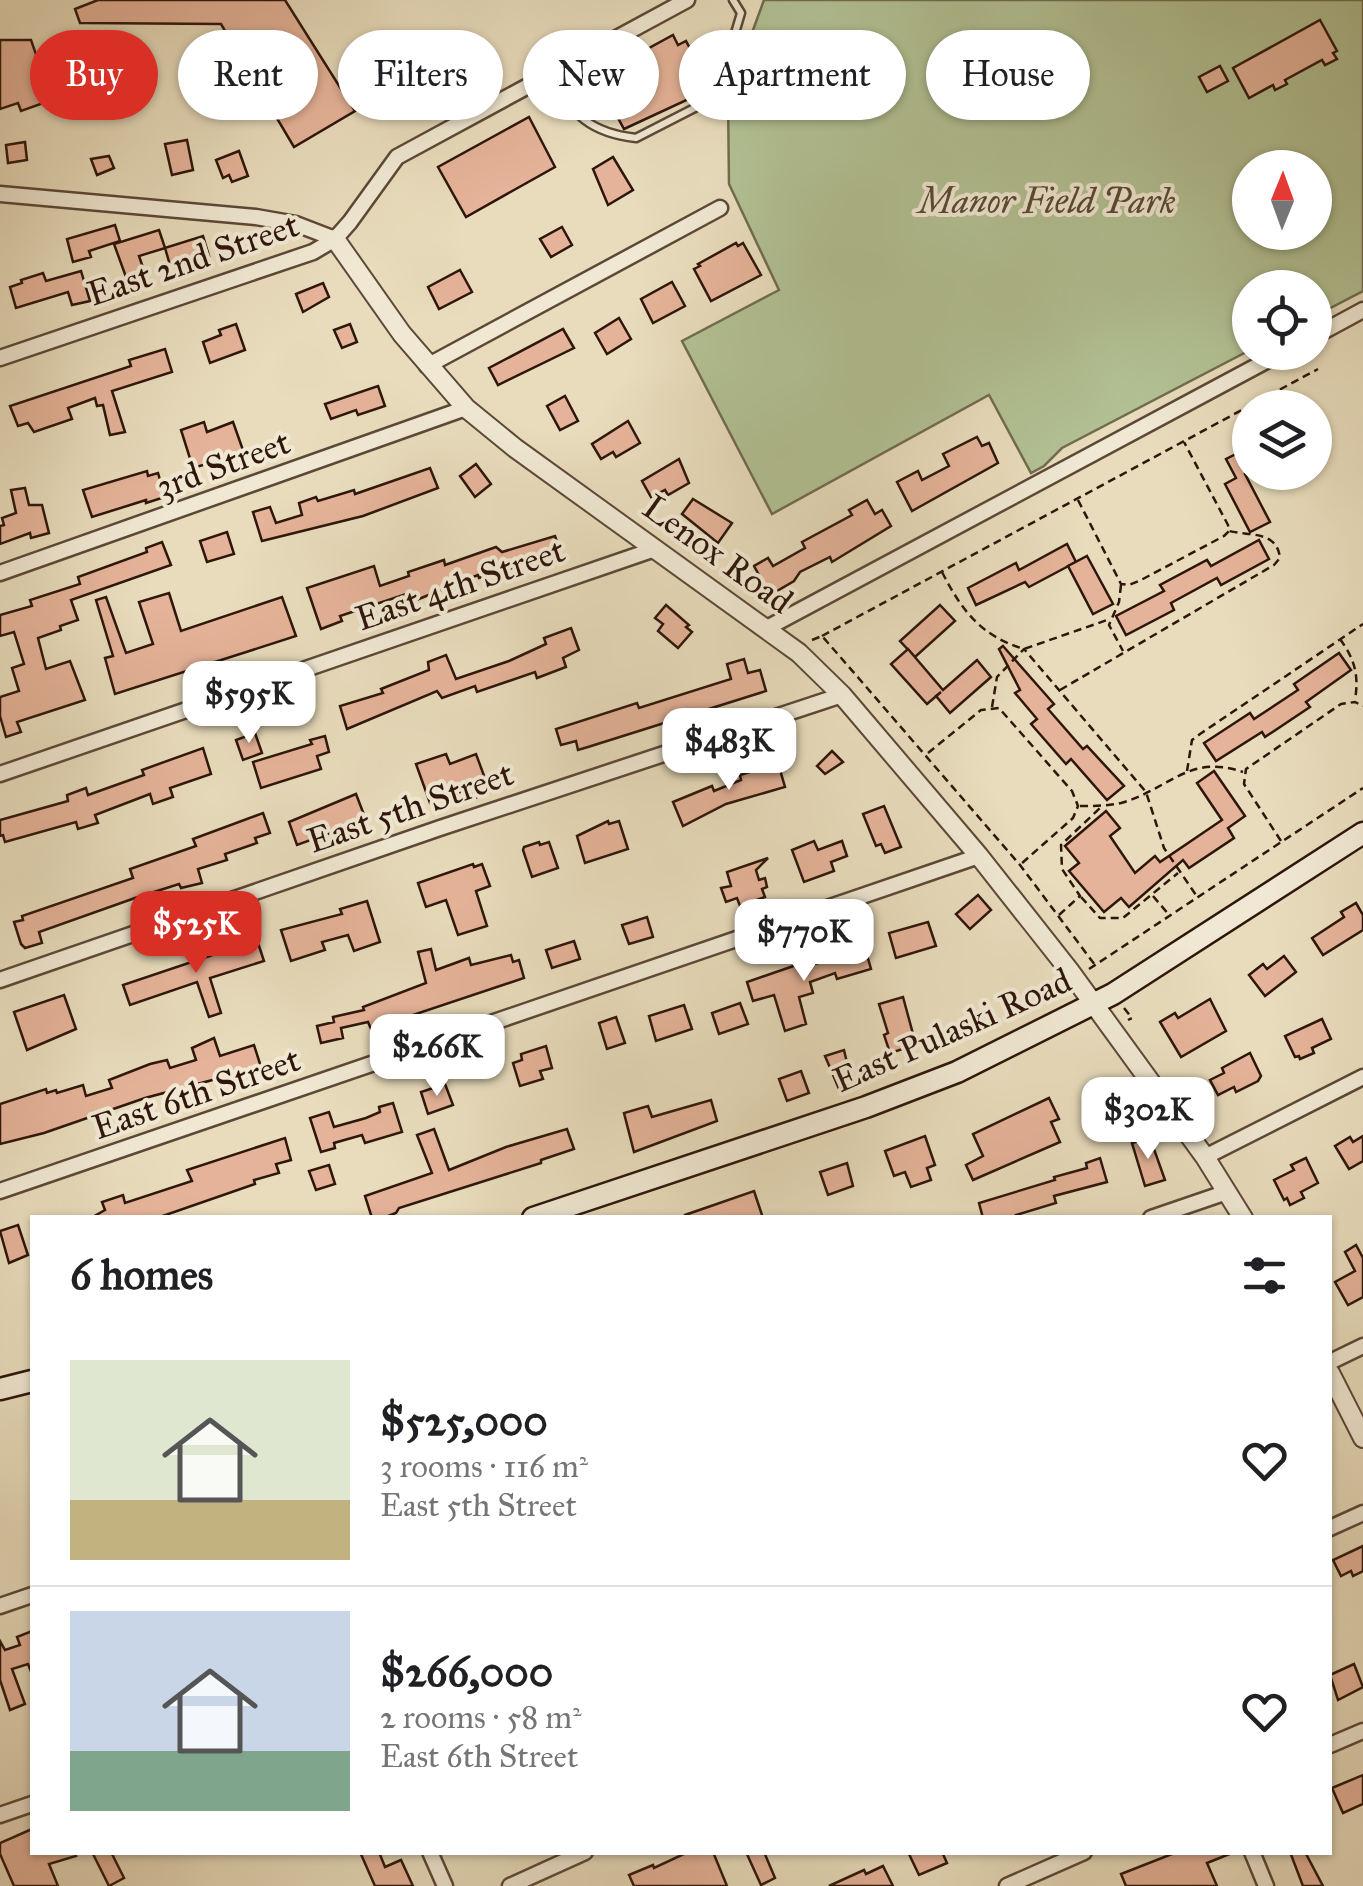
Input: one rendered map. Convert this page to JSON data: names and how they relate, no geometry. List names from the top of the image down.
{
  "streets": {
    "main road": ["East Pulaski Road"],
    "street": [
      "East 2nd Street",
      "3rd Street",
      "Lenox Road",
      "East 4th Street",
      "East 5th Street",
      "East 6th Street"
    ]
  },
  "crossings": [
    ["East 2nd Street", "Lenox Road"],
    ["3rd Street", "Lenox Road"],
    ["Lenox Road", "East 4th Street"],
    ["Lenox Road", "East 5th Street"],
    ["Lenox Road", "East Pulaski Road"],
    ["Lenox Road", "East 6th Street"]
  ],
  "parks": ["Manor Field Park"],
  "north": "top",
  "page": {
    "chip": [
      "Buy",
      "Rent",
      "Filters",
      "New",
      "Apartment",
      "House"
    ],
    "price": [
      "$595K",
      "$483K",
      "$525K",
      "$770K",
      "$266K",
      "$302K"
    ],
    "heading": "6 homes",
    "list": [
      {
        "name": "$525,000",
        "note": "3 rooms · 116 m² · East 5th Street"
      },
      {
        "name": "$266,000",
        "note": "2 rooms · 58 m² · East 6th Street"
      }
    ]
  }
}
